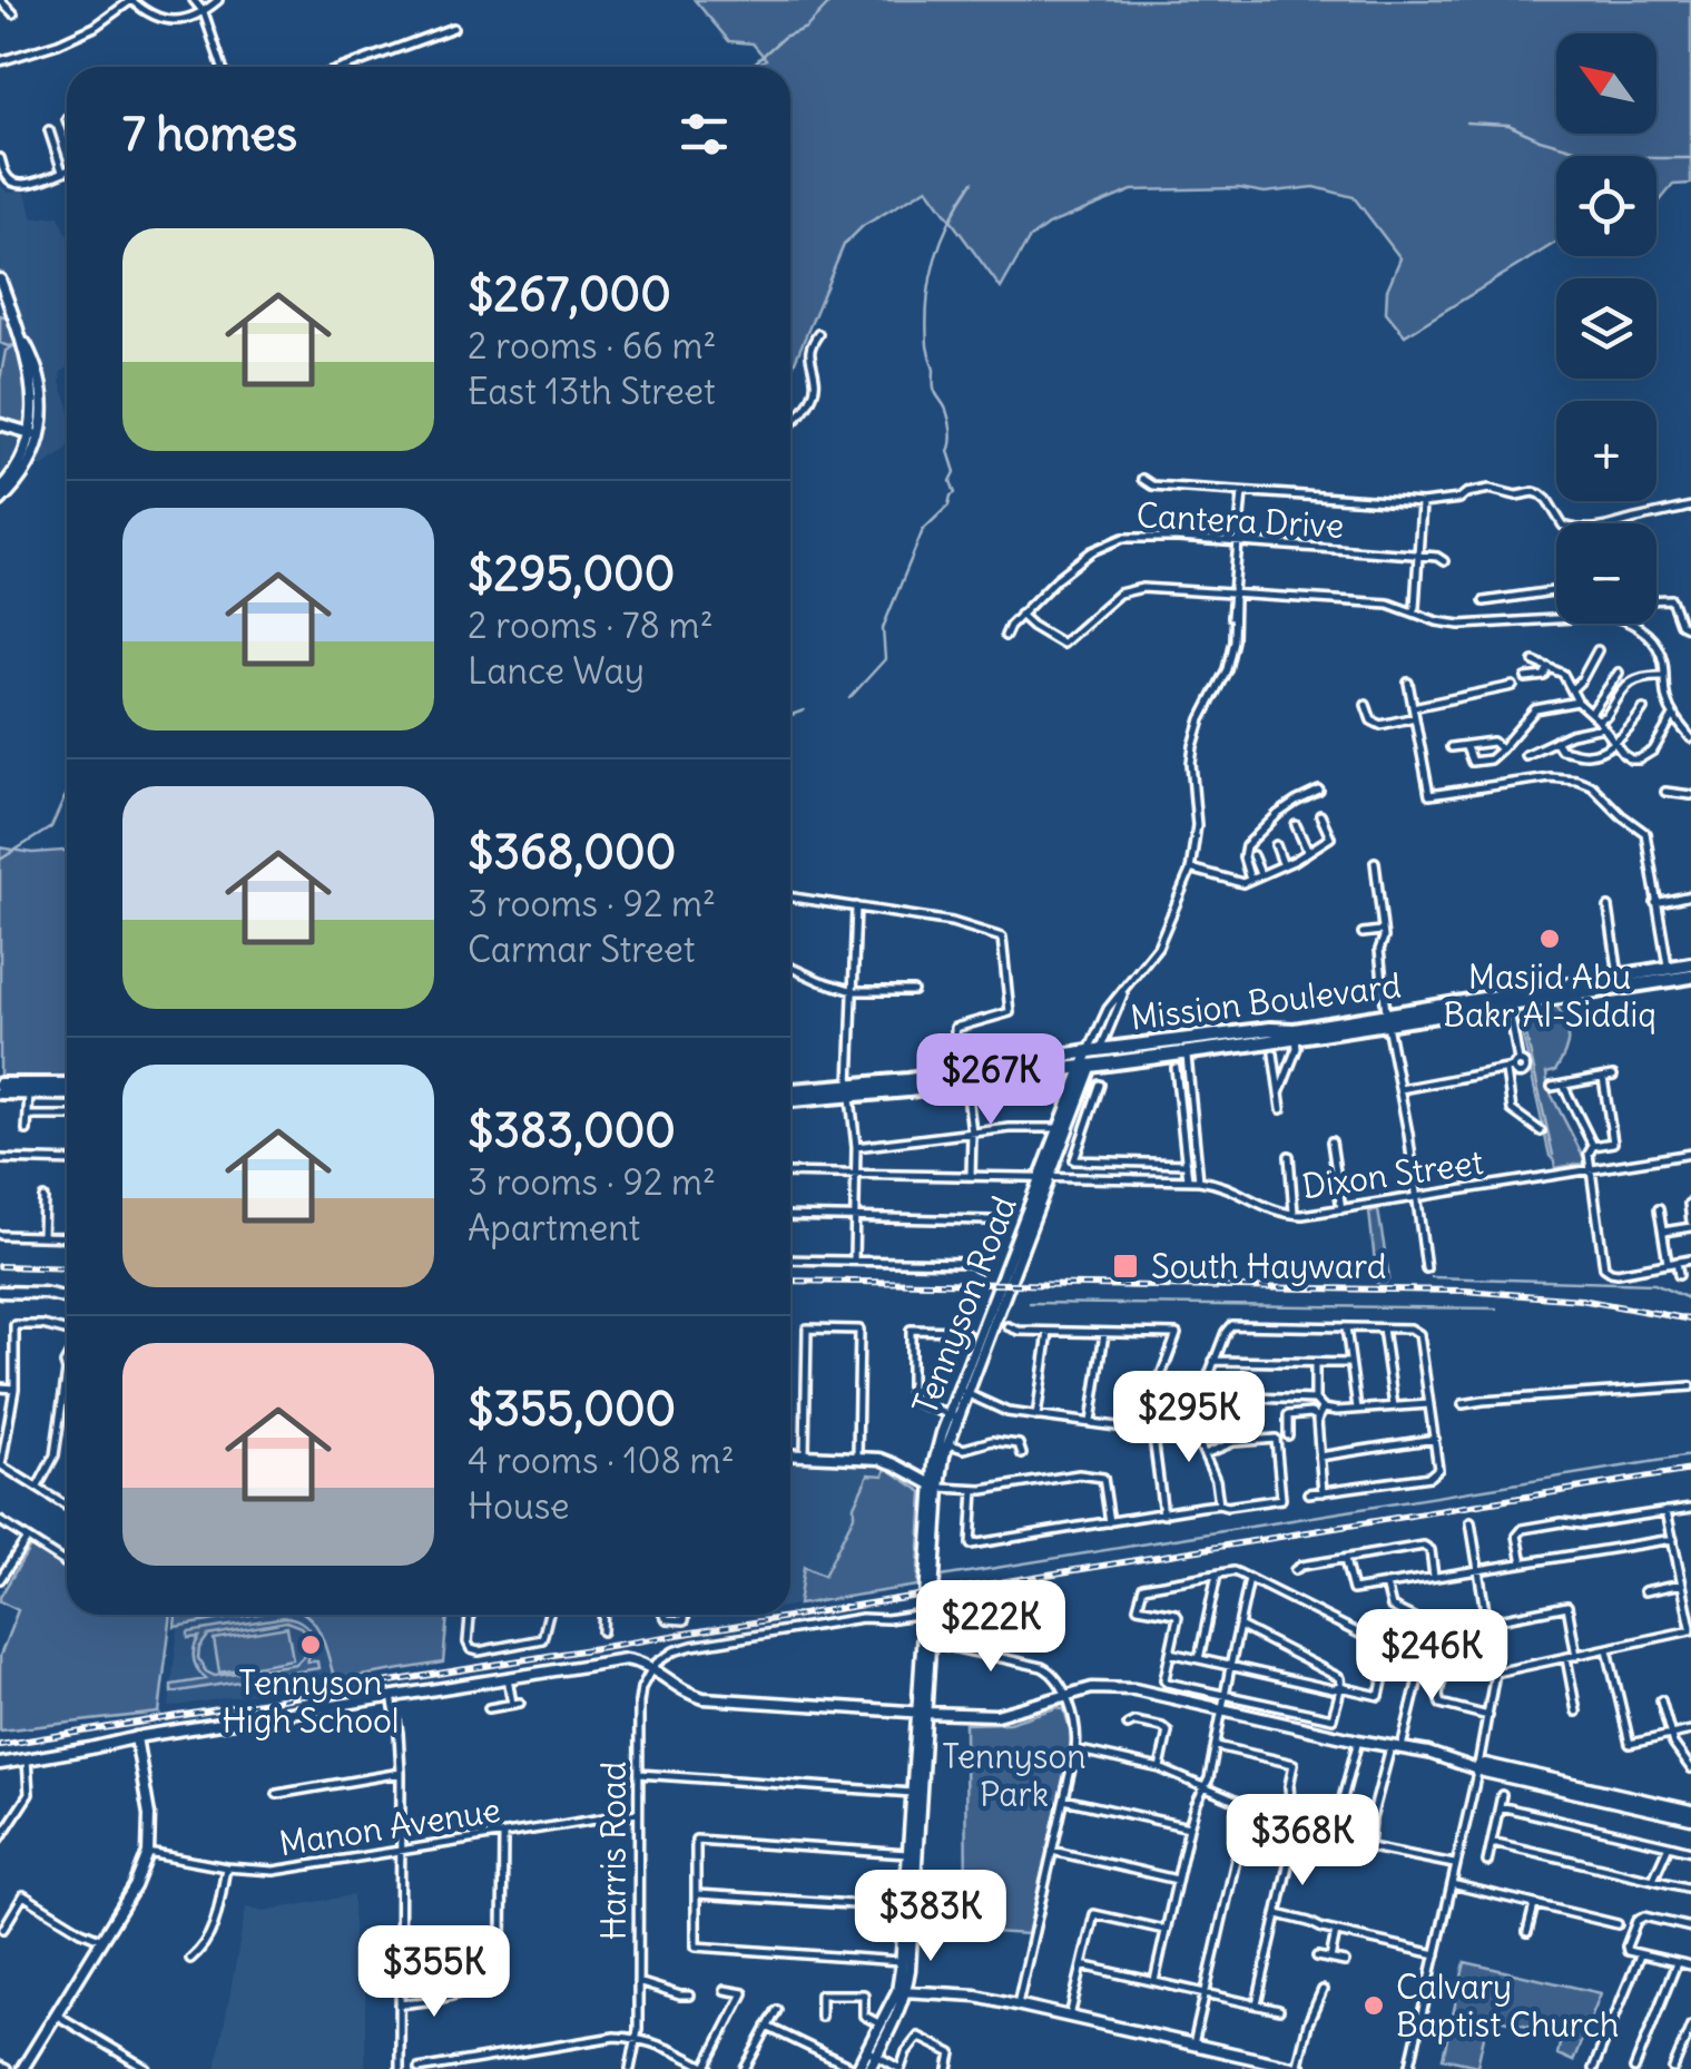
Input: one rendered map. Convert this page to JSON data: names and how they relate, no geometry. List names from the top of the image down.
{
  "streets": {
    "main road": ["Mission Boulevard"],
    "street": [
      "Cantera Drive",
      "Dixon Street",
      "Tennyson Road",
      "Manon Avenue",
      "Harris Road"
    ]
  },
  "crossings": [
    ["Cantera Drive", "Tennyson Road"],
    ["Mission Boulevard", "Tennyson Road"],
    ["Dixon Street", "Tennyson Road"],
    ["Manon Avenue", "Harris Road"]
  ],
  "parks": ["Tennyson Park"],
  "places": {
    "other": ["Masjid Abu Bakr Al-Siddiq", "Tennyson High School", "Calvary Baptist Church"],
    "transit": ["South Hayward"]
  },
  "north": "top left",
  "page": {
    "map_buttons": ["+", "−"],
    "heading": "7 homes",
    "list": [
      {
        "name": "$267,000",
        "note": "2 rooms · 66 m² · East 13th Street"
      },
      {
        "name": "$295,000",
        "note": "2 rooms · 78 m² · Lance Way"
      },
      {
        "name": "$368,000",
        "note": "3 rooms · 92 m² · Carmar Street"
      },
      {
        "name": "$383,000",
        "note": "3 rooms · 92 m² · Apartment"
      },
      {
        "name": "$355,000",
        "note": "4 rooms · 108 m² · House"
      }
    ],
    "price": [
      "$267K",
      "$295K",
      "$222K",
      "$246K",
      "$368K",
      "$383K",
      "$355K"
    ]
  }
}
